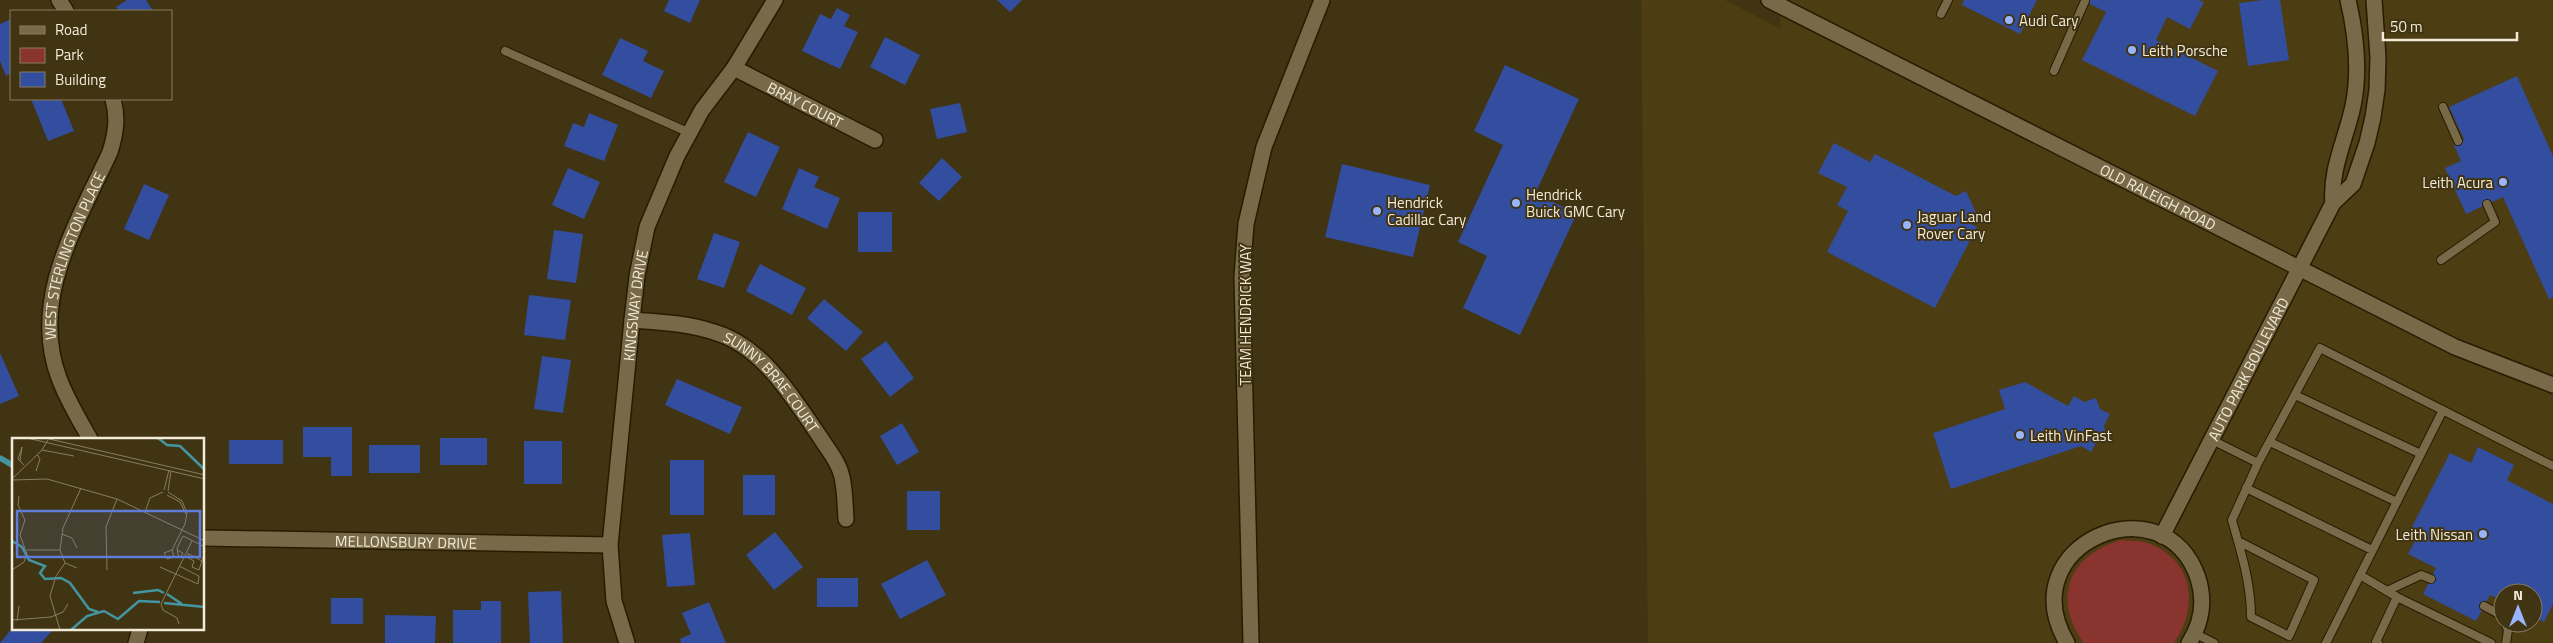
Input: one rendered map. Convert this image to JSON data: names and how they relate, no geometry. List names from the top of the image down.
{
  "streets": {
    "street": [
      "BRAY COURT",
      "OLD RALEIGH ROAD",
      "WEST STERLINGTON PLACE",
      "KINGSWAY DRIVE",
      "TEAM HENDRICK WAY",
      "AUTO PARK BOULEVARD",
      "SUNNY BRAE COURT",
      "MELLONSBURY DRIVE"
    ]
  },
  "crossings": [
    ["BRAY COURT", "KINGSWAY DRIVE"],
    ["OLD RALEIGH ROAD", "AUTO PARK BOULEVARD"],
    ["KINGSWAY DRIVE", "SUNNY BRAE COURT"],
    ["KINGSWAY DRIVE", "MELLONSBURY DRIVE"]
  ],
  "places": [
    "Audi Cary",
    "Leith Porsche",
    "Leith Acura",
    "Hendrick Buick GMC Cary",
    "Hendrick Cadillac Cary",
    "Jaguar Land Rover Cary",
    "Leith VinFast",
    "Leith Nissan"
  ],
  "legend": ["Road", "Park", "Building"],
  "scale_bar": "50 m",
  "north": "top"
}
